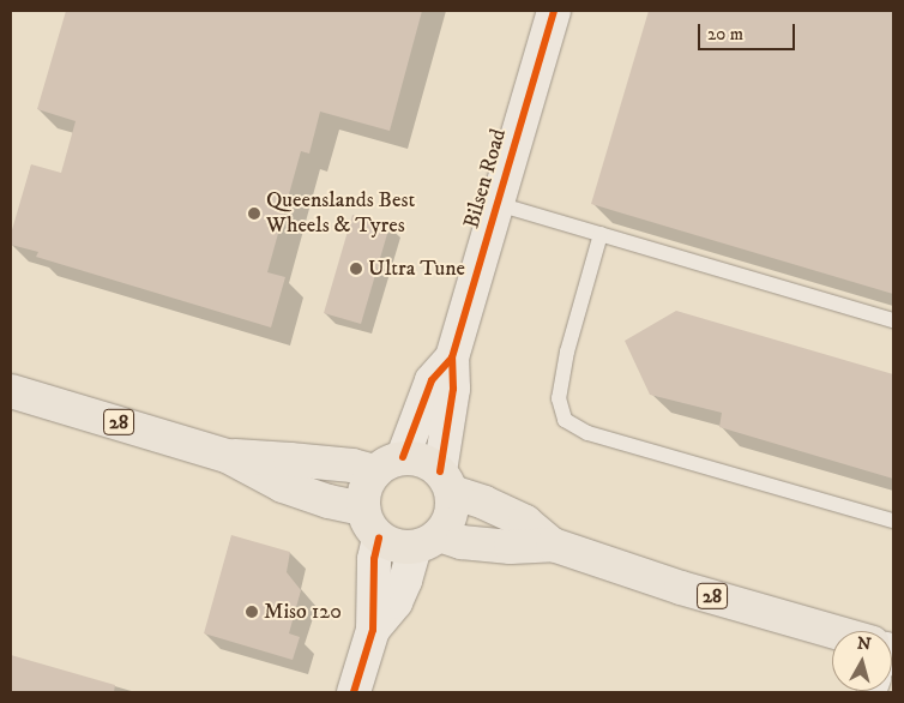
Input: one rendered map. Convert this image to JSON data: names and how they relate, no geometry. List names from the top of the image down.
{
  "streets": {
    "main road": ["28"],
    "street": ["Bilsen Road"]
  },
  "crossings": [
    ["Bilsen Road", "28"]
  ],
  "places": ["Queenslands Best Wheels & Tyres", "Ultra Tune", "Miso 120"],
  "scale_bar": "20 m",
  "north": "top"
}
